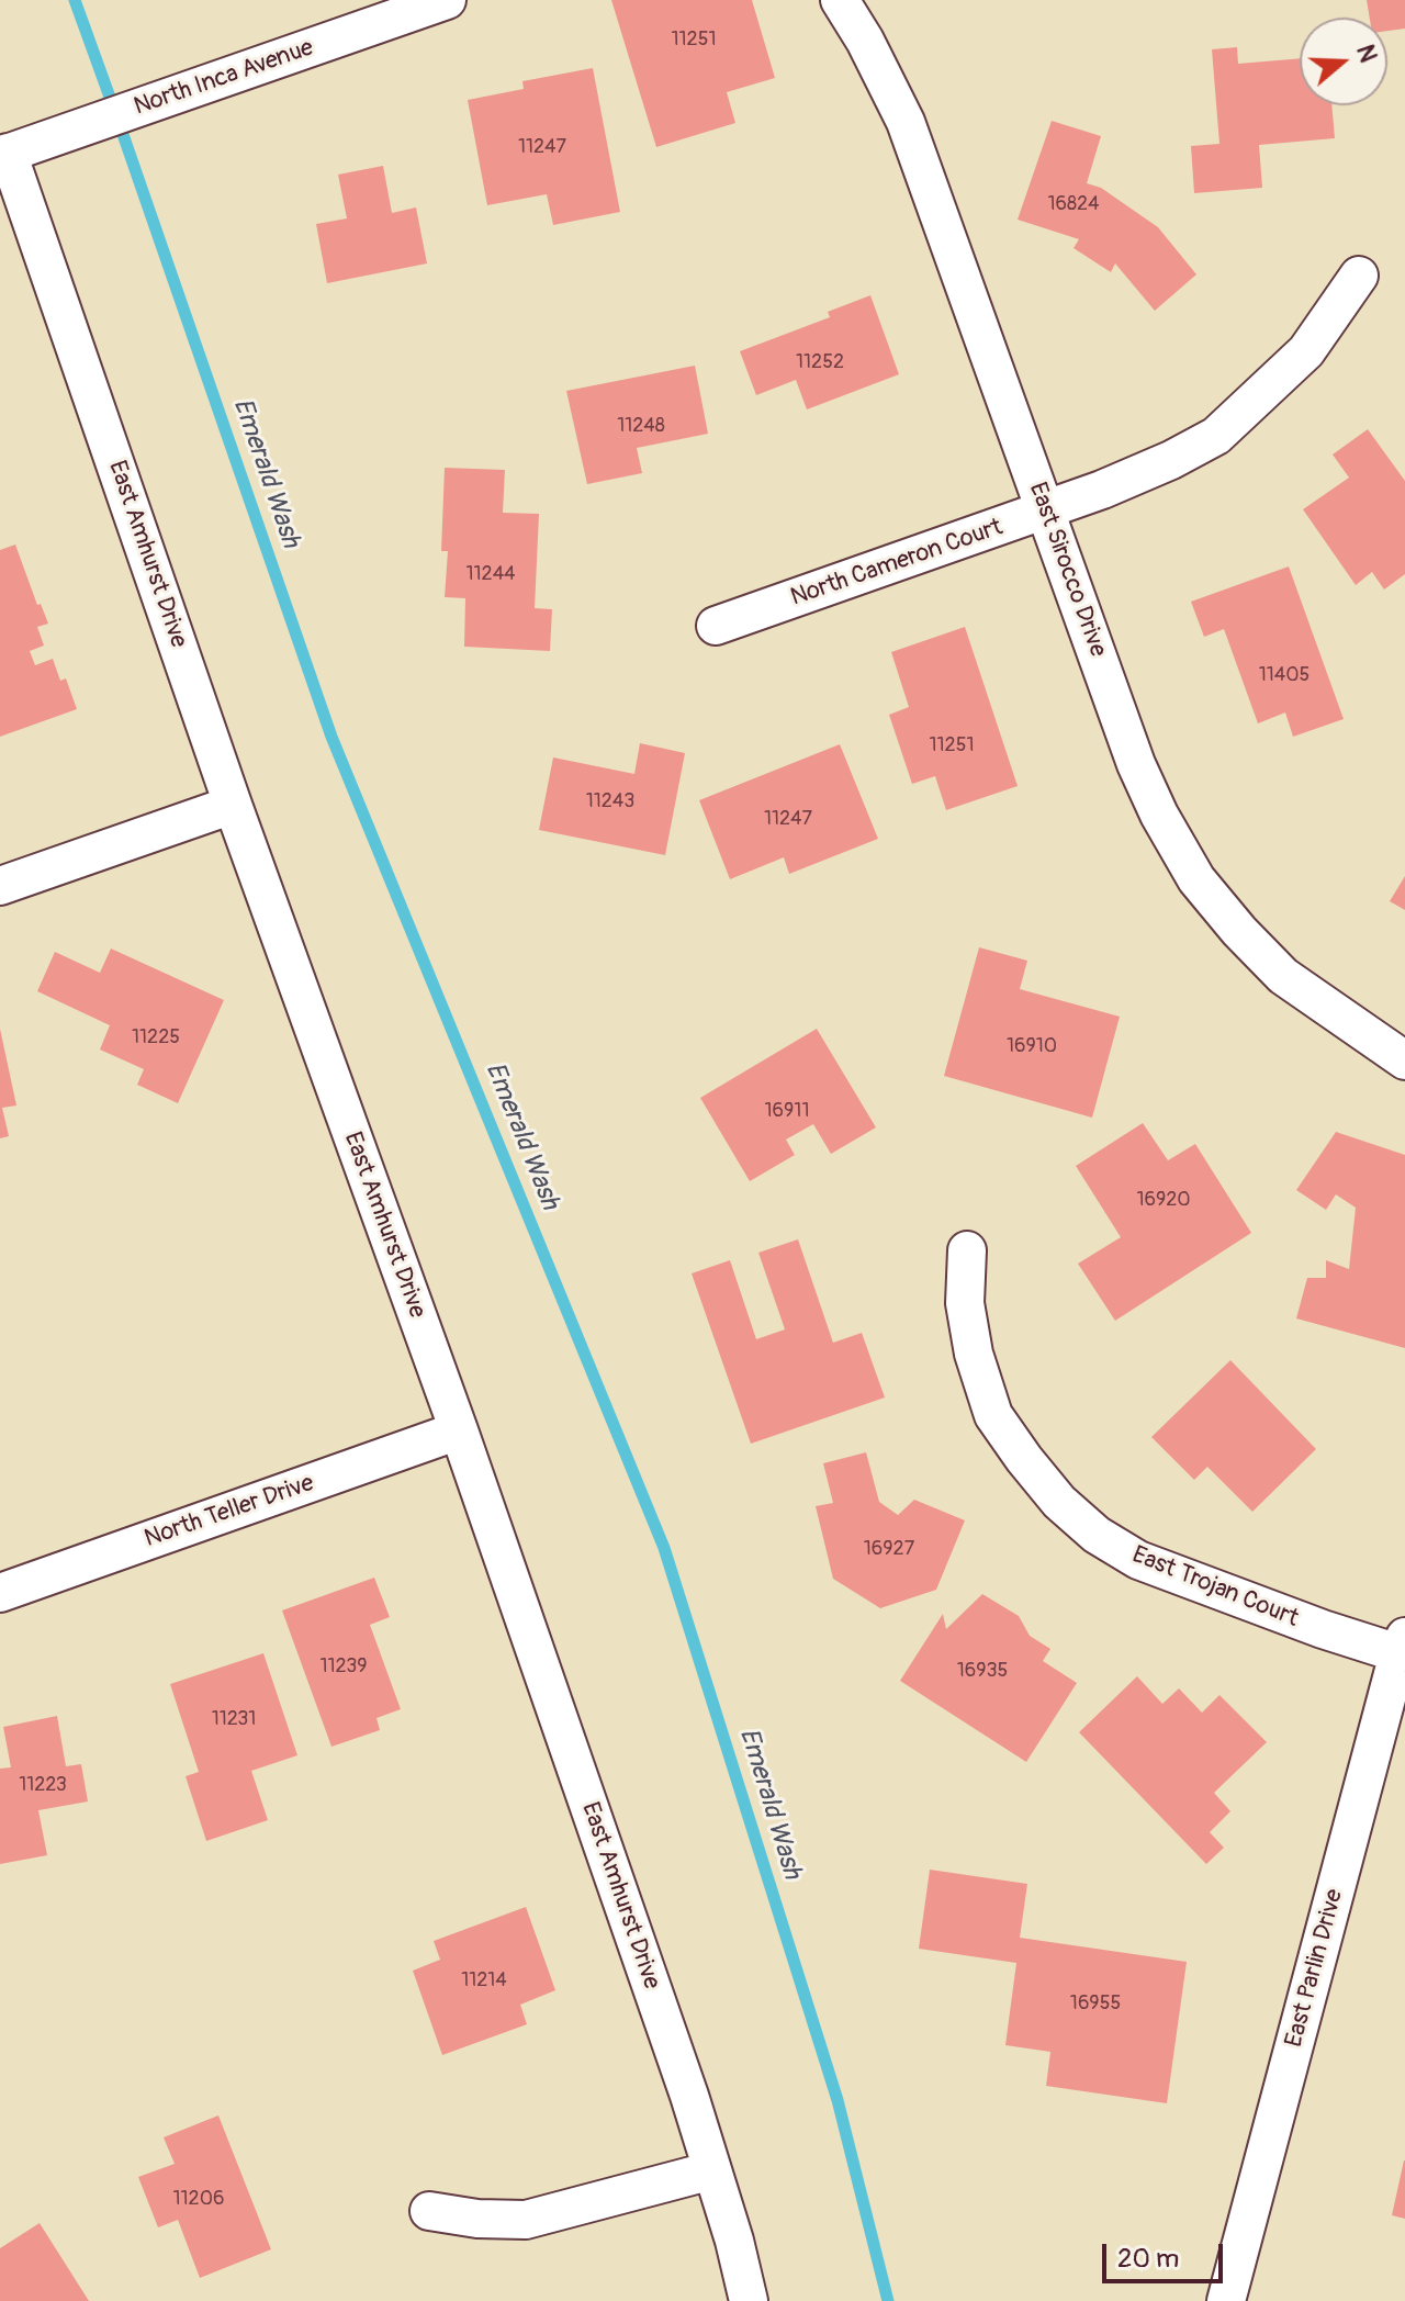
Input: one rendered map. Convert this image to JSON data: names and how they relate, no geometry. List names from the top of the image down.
{
  "streets": {
    "street": [
      "North Inca Avenue",
      "East Amhurst Drive",
      "North Cameron Court",
      "East Sirocco Drive",
      "North Teller Drive",
      "East Trojan Court",
      "East Parlin Drive"
    ]
  },
  "crossings": [
    ["North Inca Avenue", "East Amhurst Drive"],
    ["East Amhurst Drive", "North Teller Drive"],
    ["North Cameron Court", "East Sirocco Drive"],
    ["East Trojan Court", "East Parlin Drive"]
  ],
  "water": ["Emerald Wash"],
  "house_numbers": [
    "11251",
    "11247",
    "16824",
    "11252",
    "11248",
    "11244",
    "11405",
    "11251",
    "11243",
    "11247",
    "11225",
    "16910",
    "16911",
    "16920",
    "16927",
    "11239",
    "16935",
    "11231",
    "11223",
    "11214",
    "16955",
    "11206"
  ],
  "scale_bar": "20 m",
  "north": "right"
}
